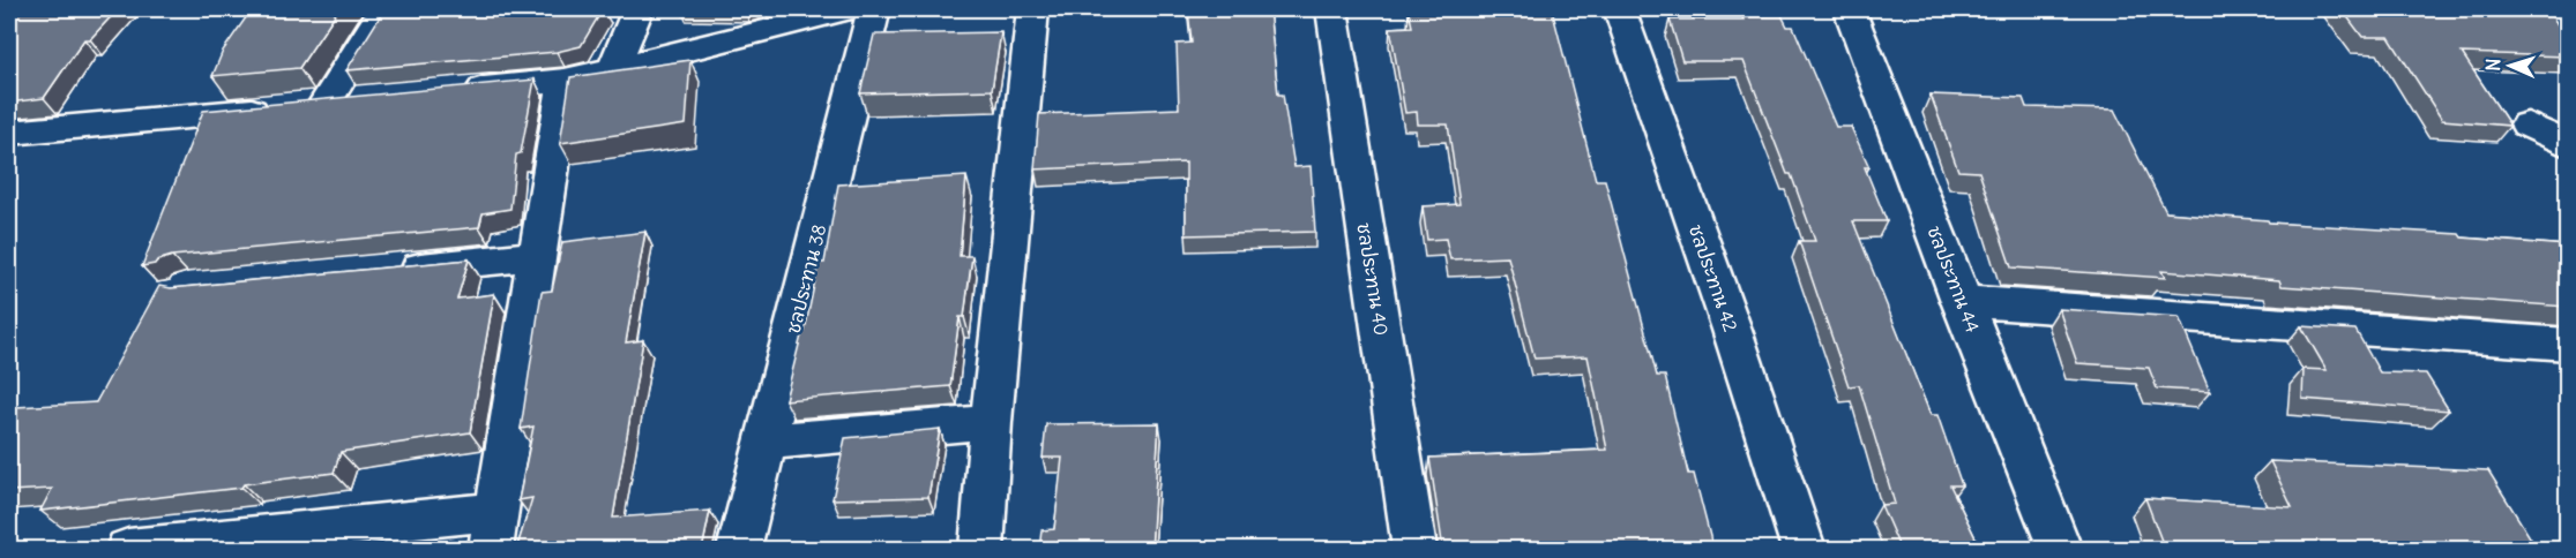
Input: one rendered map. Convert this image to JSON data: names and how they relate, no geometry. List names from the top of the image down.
{
  "streets": {
    "street": [
      "ชลประทาน 42",
      "ชลประทาน 38",
      "ชลประทาน 40",
      "ชลประทาน 44"
    ]
  },
  "north": "left"
}
